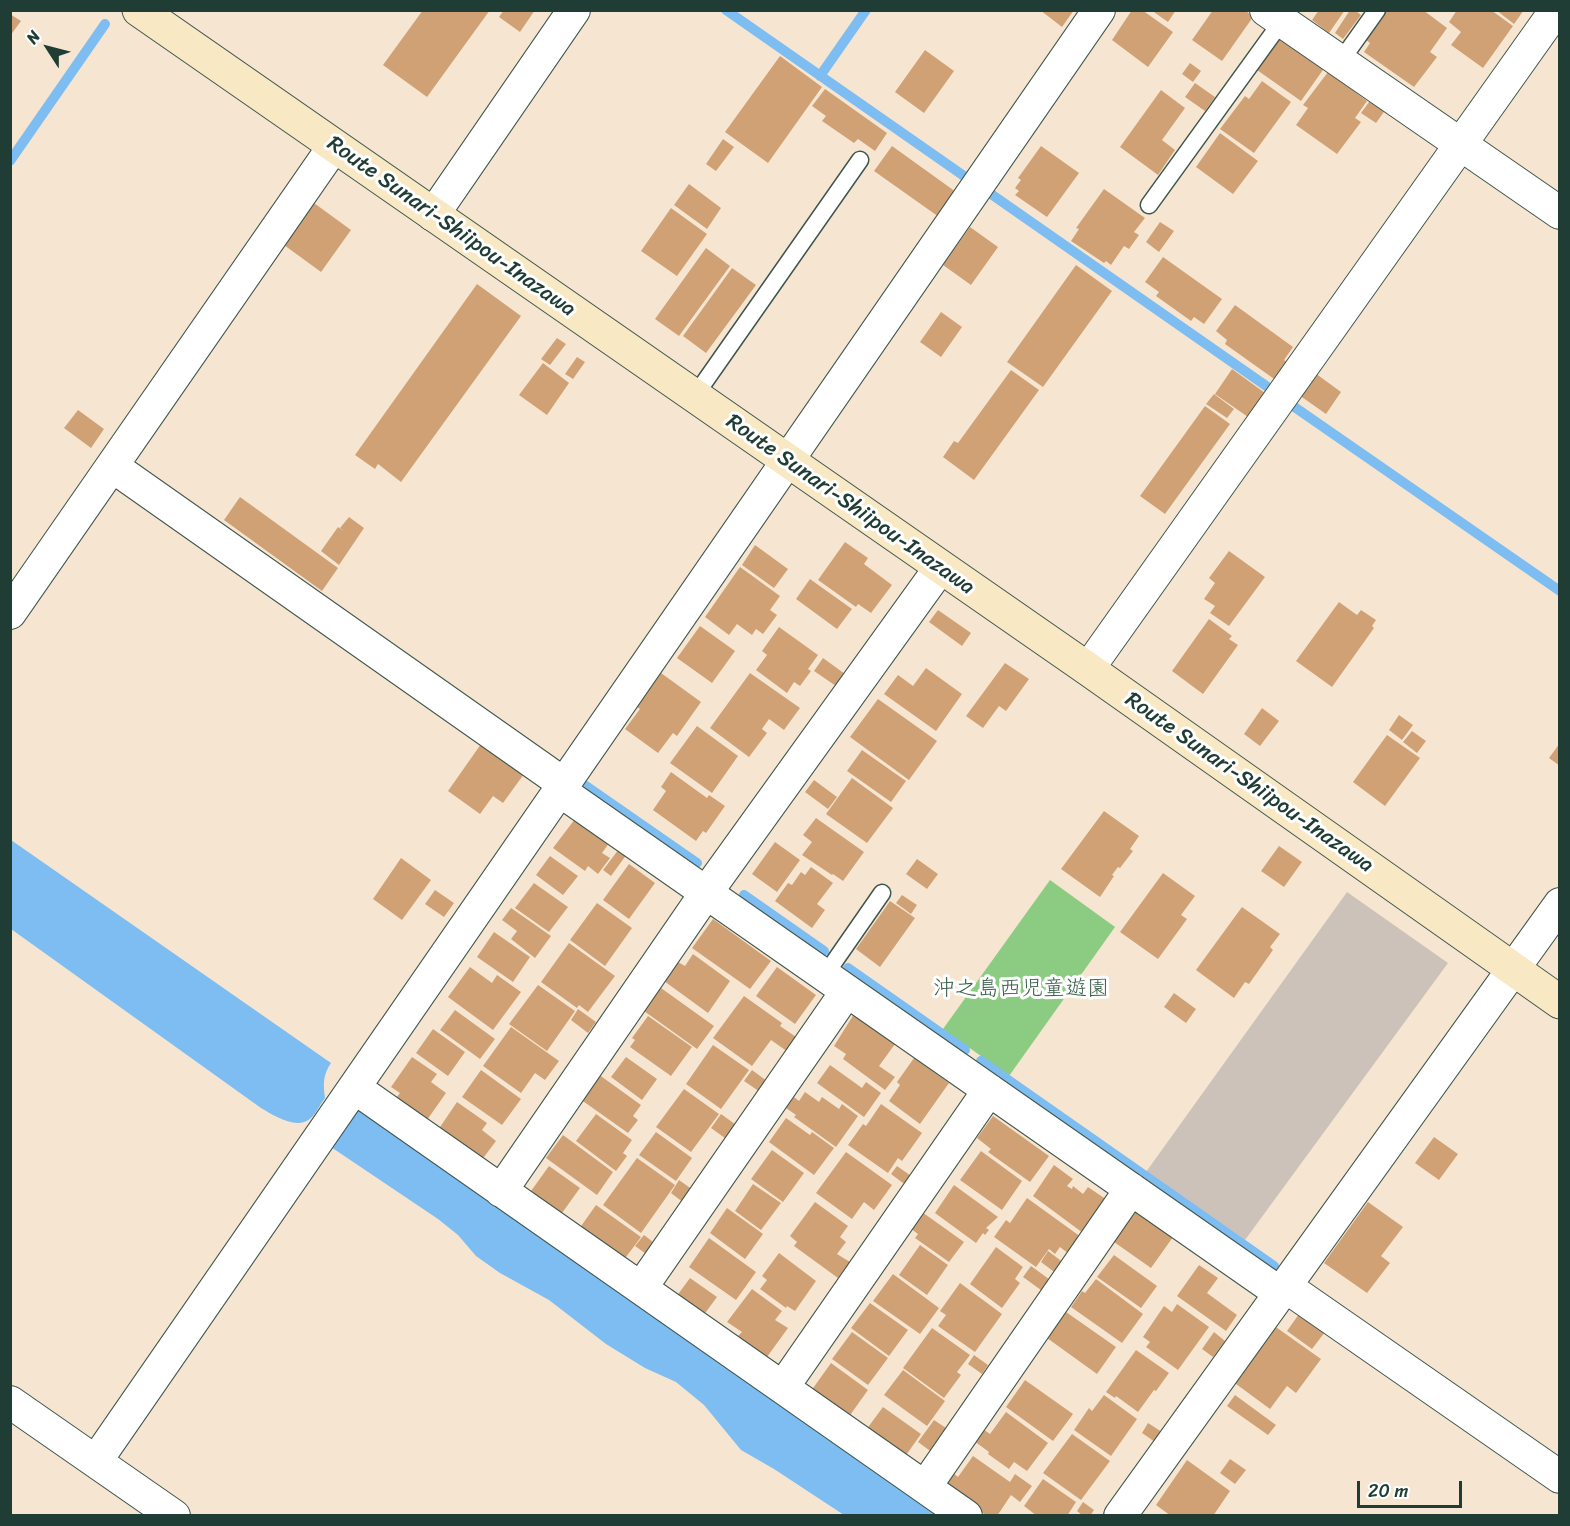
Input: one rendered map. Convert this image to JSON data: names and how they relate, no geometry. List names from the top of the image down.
{
  "streets": {
    "main road": ["Route Sunari-Shiipou-Inazawa"]
  },
  "parks": ["沖之島西児童遊園"],
  "scale_bar": "20 m",
  "north": "top left"
}
